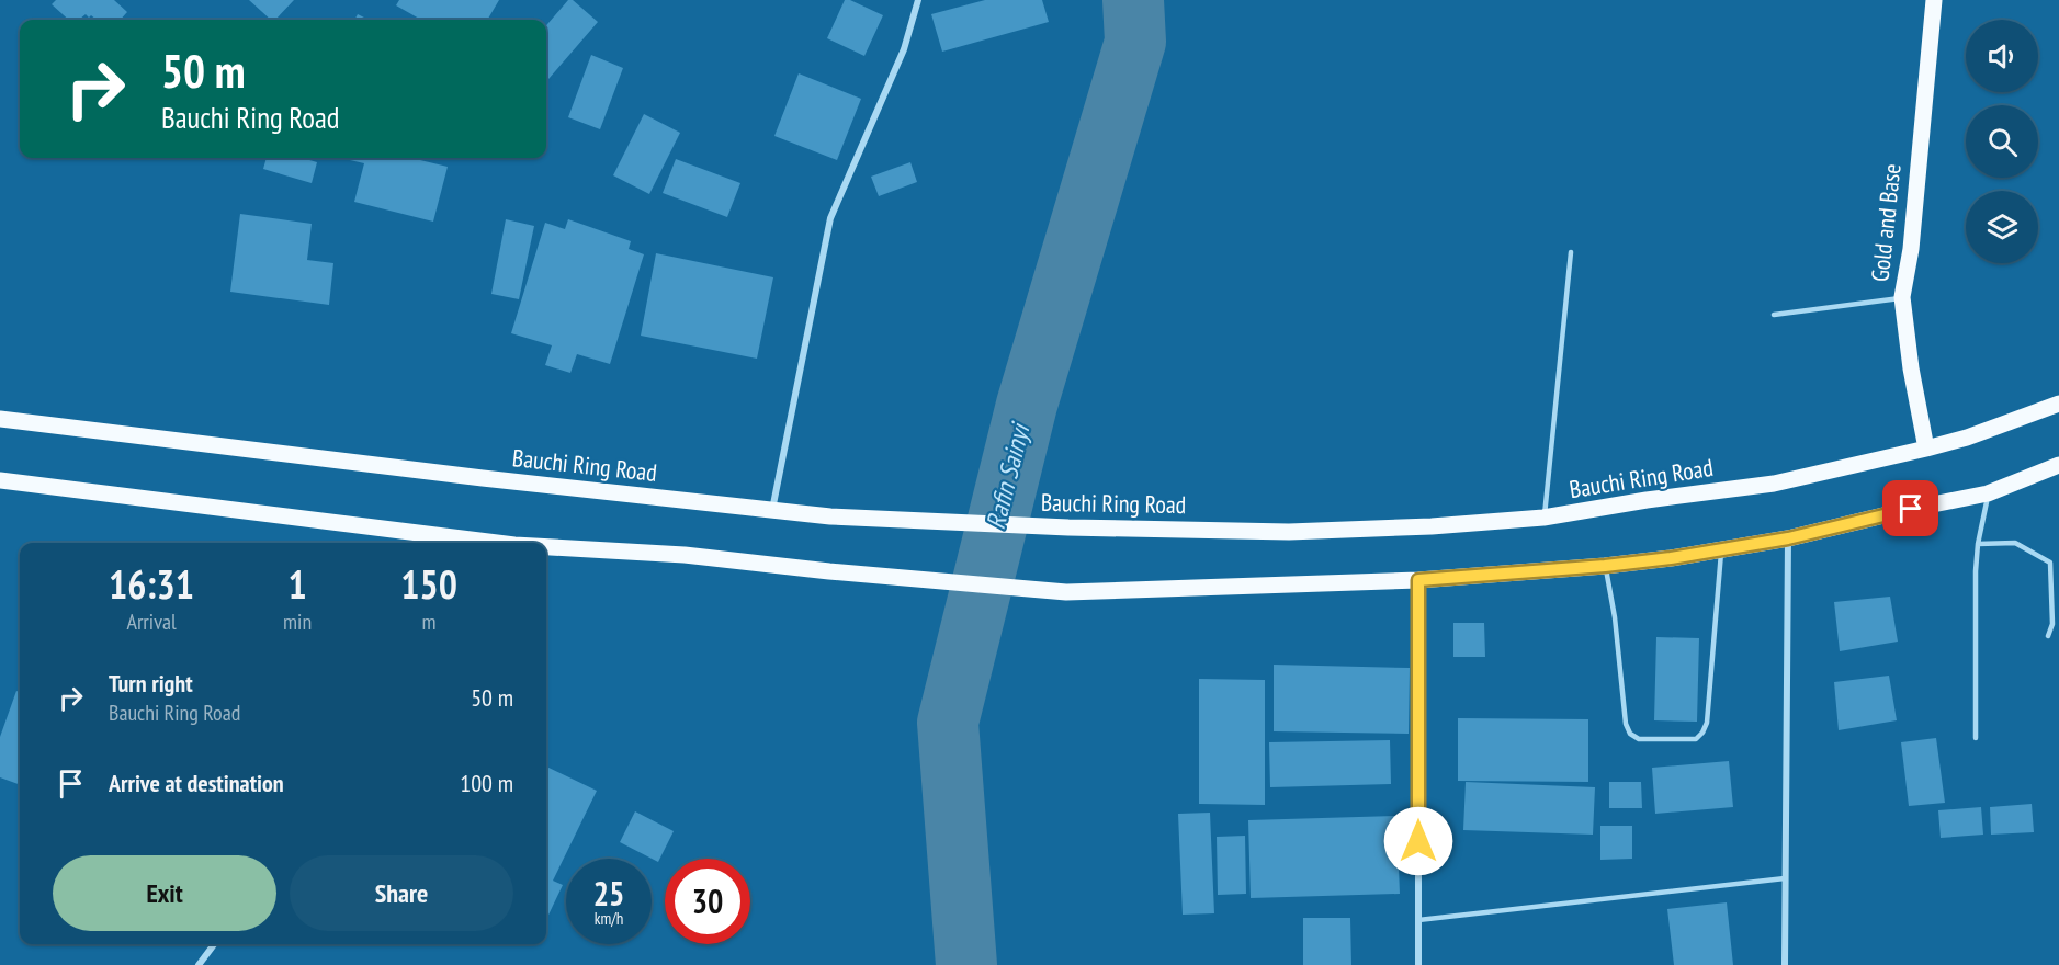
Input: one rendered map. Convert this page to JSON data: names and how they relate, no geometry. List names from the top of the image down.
{
  "streets": {
    "main road": ["Gold and Base", "Bauchi Ring Road"]
  },
  "crossings": [
    ["Gold and Base", "Bauchi Ring Road"]
  ],
  "water": ["Rafin Sainyi"],
  "page": {
    "turn": ["50 m", "Bauchi Ring Road"],
    "eta": [
      "16:31",
      "Arrival",
      "1",
      "min",
      "150",
      "m"
    ],
    "list": [
      {
        "name": "Turn right",
        "note": "Bauchi Ring Road",
        "value": "50 m"
      },
      {
        "name": "Arrive at destination",
        "value": "100 m"
      }
    ],
    "buttons": ["Exit", "Share"],
    "speed": "25 km/h",
    "limit": "30"
  }
}
